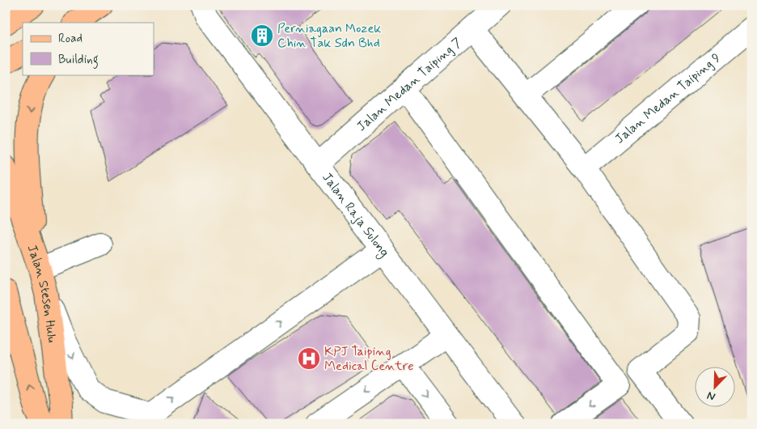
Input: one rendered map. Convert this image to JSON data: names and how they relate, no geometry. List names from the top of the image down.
{
  "streets": {
    "main road": ["Jalan Stesen Hulu"],
    "street": ["Jalan Medan Taiping 7", "Jalan Medan Taiping 9", "Jalan Raja Sulong"]
  },
  "crossings": [
    ["Jalan Medan Taiping 7", "Jalan Raja Sulong"]
  ],
  "places": {
    "building": ["Perniagaan Mozek Chin Tak Sdn Bhd"],
    "hospital": ["KPJ Taiping Medical Centre"]
  },
  "legend": ["Road", "Building"],
  "north": "bottom left"
}
